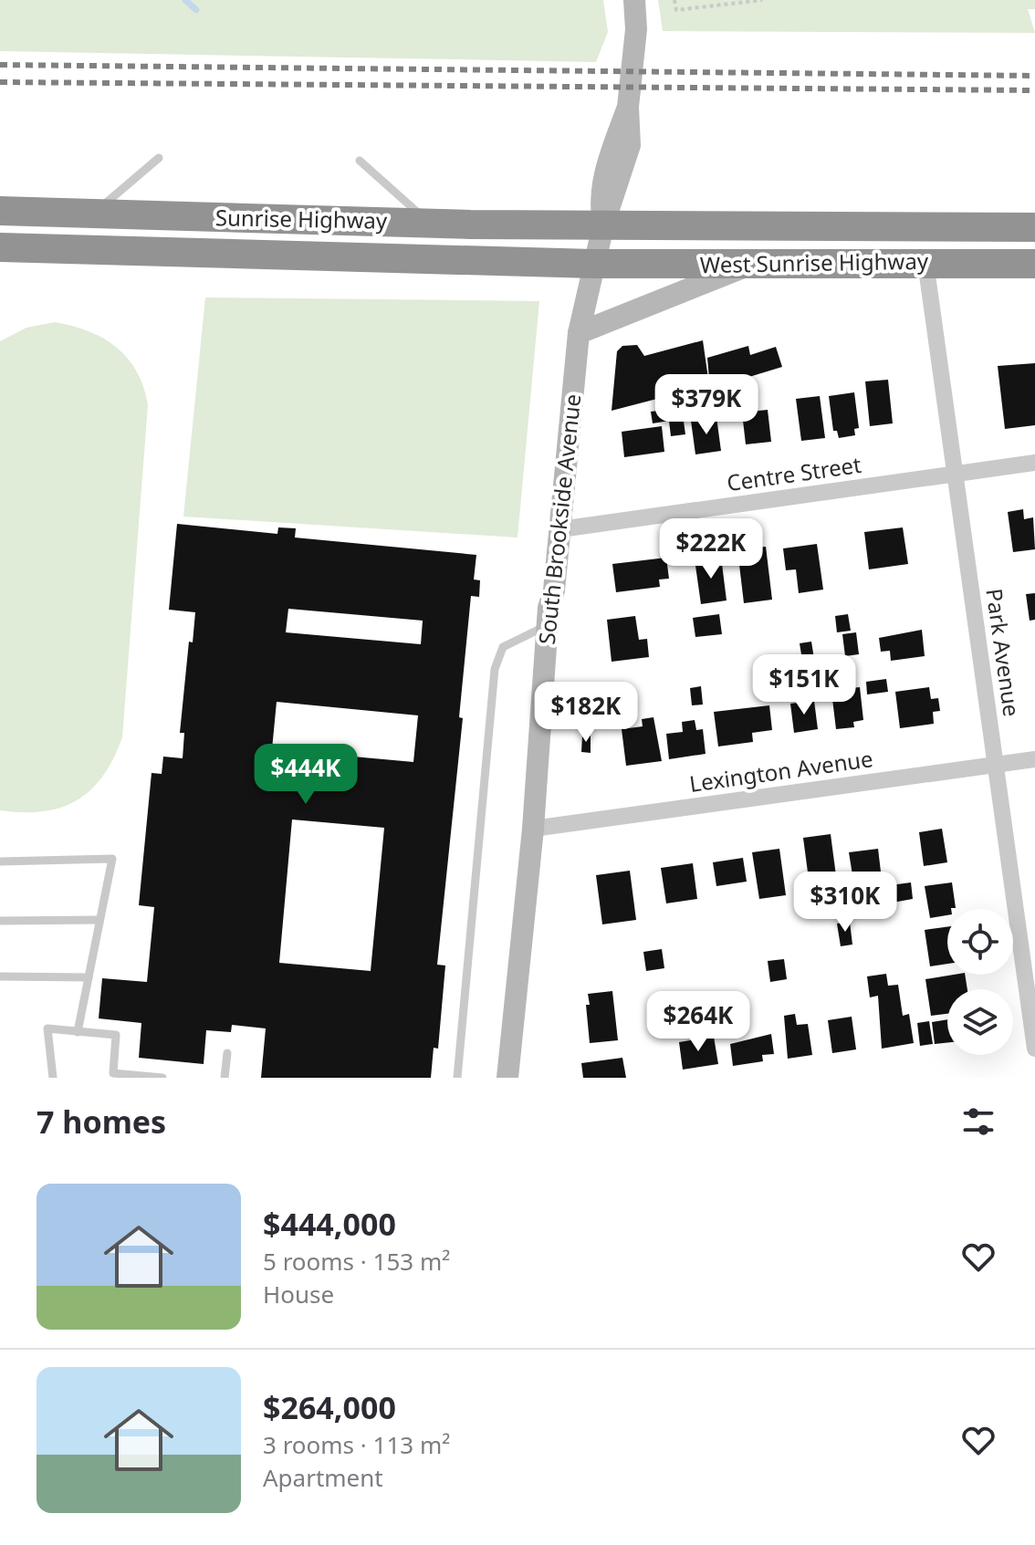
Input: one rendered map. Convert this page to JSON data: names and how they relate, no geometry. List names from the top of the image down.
{
  "streets": {
    "highway": ["Sunrise Highway", "West Sunrise Highway"],
    "main road": ["South Brookside Avenue"],
    "street": ["Centre Street", "Park Avenue", "Lexington Avenue"]
  },
  "crossings": [
    ["Sunrise Highway", "West Sunrise Highway"],
    ["Sunrise Highway", "South Brookside Avenue"],
    ["West Sunrise Highway", "South Brookside Avenue"],
    ["West Sunrise Highway", "Park Avenue"],
    ["Centre Street", "South Brookside Avenue"],
    ["Centre Street", "Park Avenue"],
    ["South Brookside Avenue", "Lexington Avenue"],
    ["Park Avenue", "Lexington Avenue"]
  ],
  "page": {
    "price": [
      "$379K",
      "$222K",
      "$151K",
      "$182K",
      "$444K",
      "$310K",
      "$264K"
    ],
    "heading": "7 homes",
    "list": [
      {
        "name": "$444,000",
        "note": "5 rooms · 153 m² · House"
      },
      {
        "name": "$264,000",
        "note": "3 rooms · 113 m² · Apartment"
      }
    ]
  }
}
